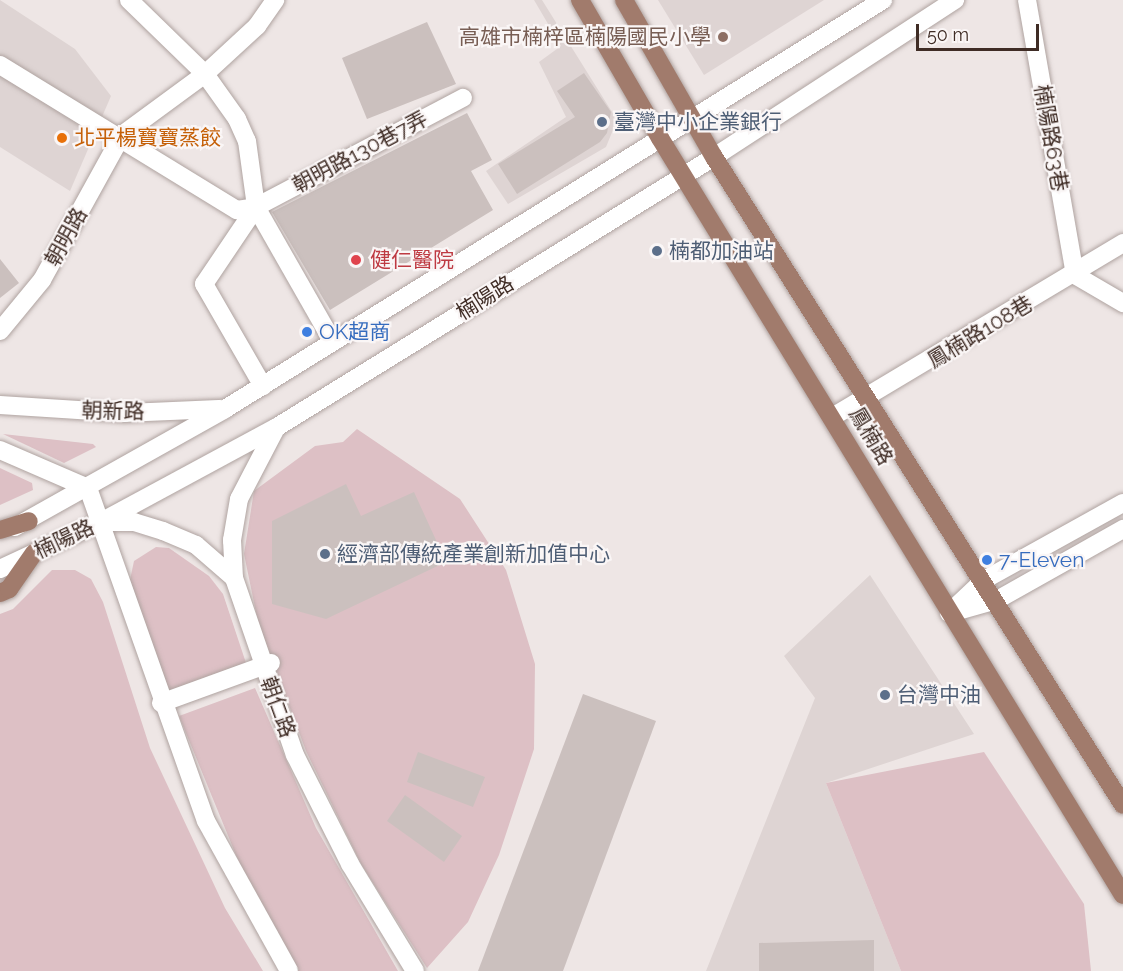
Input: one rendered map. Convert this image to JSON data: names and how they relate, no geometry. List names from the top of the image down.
{
  "streets": {
    "main road": ["鳳楠路"],
    "street": [
      "楠陽路63巷",
      "朝明路130巷7弄",
      "朝明路",
      "楠陽路",
      "鳳楠路108巷",
      "朝新路",
      "朝仁路"
    ]
  },
  "crossings": [
    ["楠陽路63巷", "鳳楠路108巷"],
    ["楠陽路", "朝新路"],
    ["楠陽路", "鳳楠路"],
    ["楠陽路", "朝仁路"],
    ["鳳楠路108巷", "鳳楠路"]
  ],
  "places": [
    "高雄市楠梓區楠陽國民小學",
    "臺灣中小企業銀行",
    "北平楊寶寶蒸餃",
    "楠都加油站",
    "健仁醫院",
    "OK超商",
    "經濟部傳統產業創新加值中心",
    "7-Eleven",
    "台灣中油"
  ],
  "scale_bar": "50 m"
}
